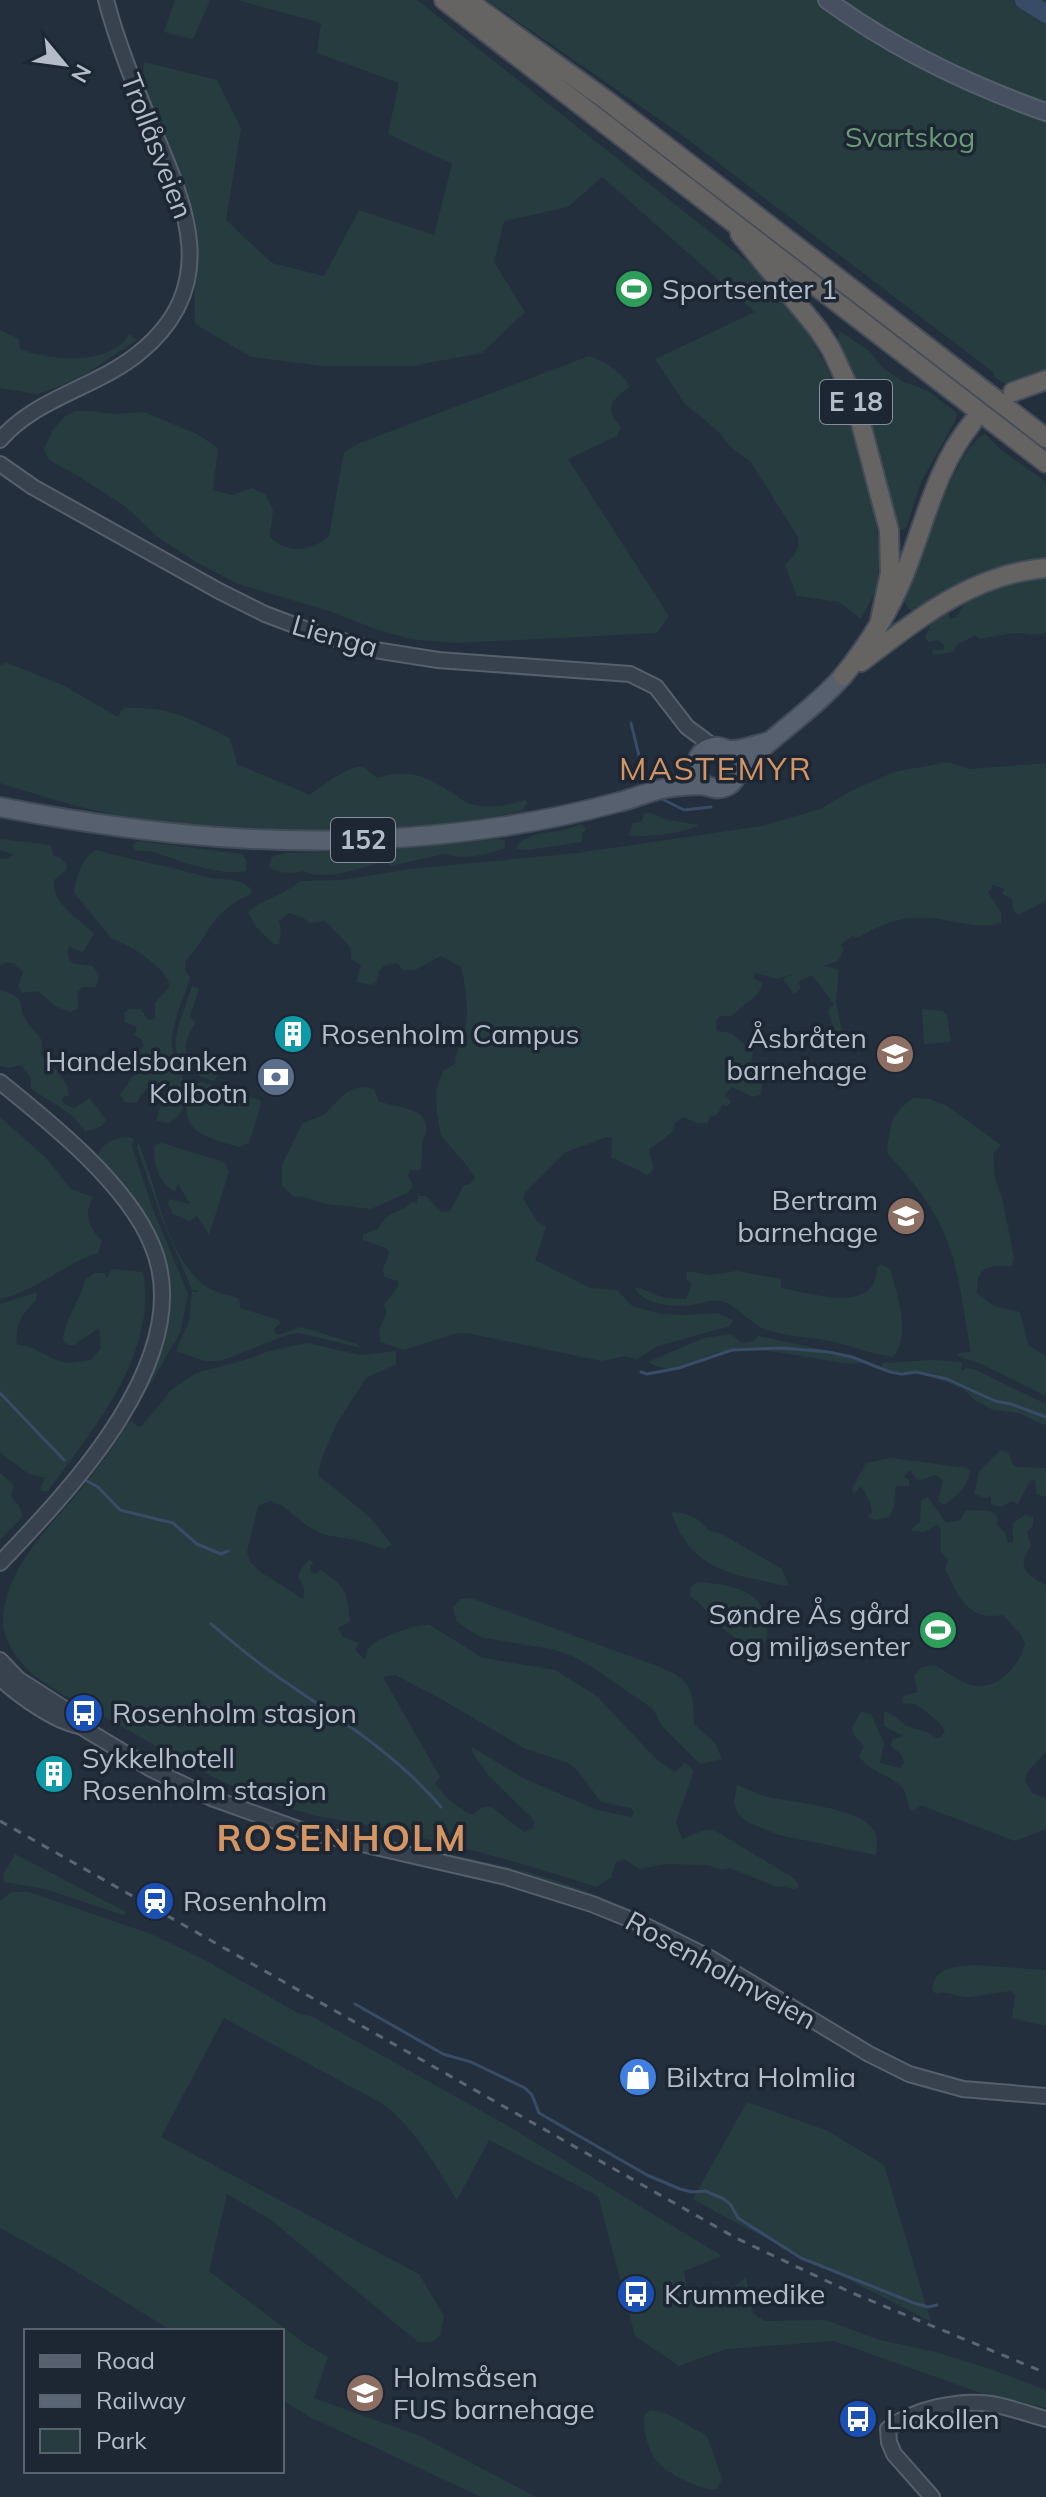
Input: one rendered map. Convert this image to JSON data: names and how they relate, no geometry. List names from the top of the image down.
{
  "streets": {
    "highway": ["E 18"],
    "main road": ["152"],
    "street": ["Trollåsveien", "Lienga", "Rosenholmveien"]
  },
  "crossings": [
    ["E 18", "152"],
    ["Lienga", "152"]
  ],
  "districts": ["MASTEMYR", "ROSENHOLM"],
  "parks": ["Svartskog"],
  "places": {
    "sports": ["Sportsenter 1", "Søndre Ås gård og miljøsenter"],
    "building": ["Rosenholm Campus", "Sykkelhotell Rosenholm stasjon"],
    "school or university": ["Åsbråten barnehage", "Bertram barnehage", "Holmsåsen FUS barnehage"],
    "bank": ["Handelsbanken Kolbotn"],
    "bus stop": ["Rosenholm stasjon", "Krummedike", "Liakollen"],
    "station": ["Rosenholm"],
    "shop": ["Bilxtra Holmlia"]
  },
  "legend": ["Road", "Railway", "Park"],
  "north": "bottom right"
}
